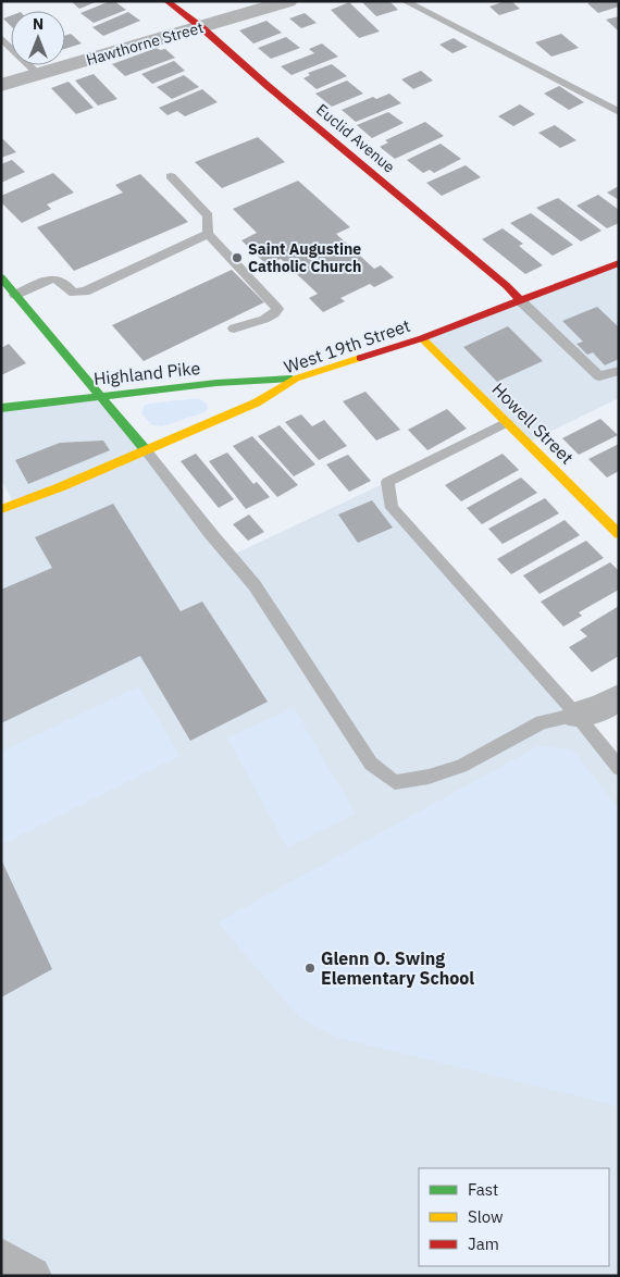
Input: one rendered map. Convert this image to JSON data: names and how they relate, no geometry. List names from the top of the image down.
{
  "streets": {
    "street": [
      "Hawthorne Street",
      "Euclid Avenue",
      "West 19th Street",
      "Highland Pike",
      "Howell Street"
    ]
  },
  "crossings": [
    ["Hawthorne Street", "Euclid Avenue"],
    ["Euclid Avenue", "West 19th Street"],
    ["West 19th Street", "Highland Pike"],
    ["West 19th Street", "Howell Street"]
  ],
  "places": ["Saint Augustine Catholic Church", "Glenn O. Swing Elementary School"],
  "legend": ["Fast", "Slow", "Jam"],
  "north": "top"
}
